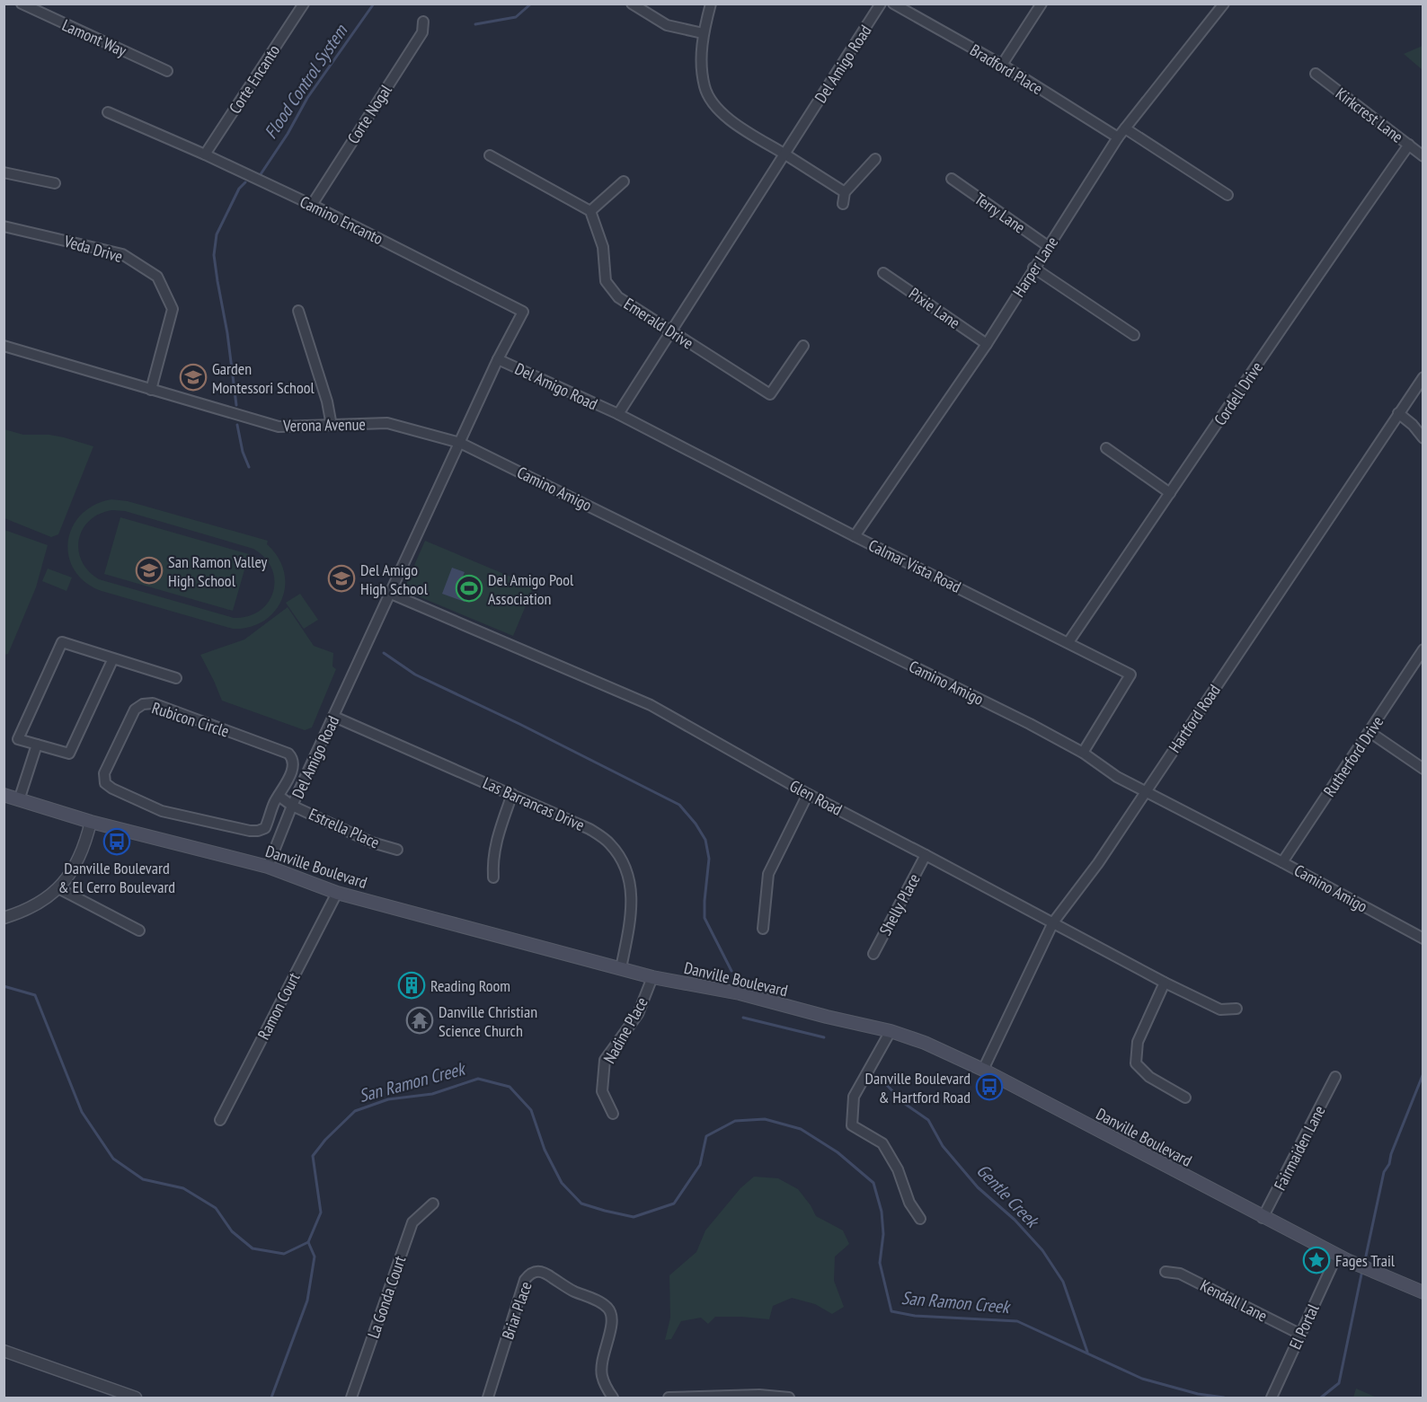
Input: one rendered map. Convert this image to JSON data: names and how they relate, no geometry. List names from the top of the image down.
{
  "streets": {
    "main road": ["Danville Boulevard"],
    "street": [
      "Lamont Way",
      "Del Amigo Road",
      "Bradford Place",
      "Corte Encanto",
      "Corte Nogal",
      "Kirkcrest Lane",
      "Terry Lane",
      "Camino Encanto",
      "Veda Drive",
      "Harper Lane",
      "Pixie Lane",
      "Emerald Drive",
      "Cordell Drive",
      "Verona Avenue",
      "Camino Amigo",
      "Calmar Vista Road",
      "Hartford Road",
      "Rubicon Circle",
      "Rutherford Drive",
      "Glen Road",
      "Las Barrancas Drive",
      "Estrella Place",
      "Shelly Place",
      "Ramon Court",
      "Nadine Place",
      "Fairmaiden Lane",
      "La Gonda Court",
      "Kendall Lane",
      "Briar Place",
      "El Portal"
    ]
  },
  "crossings": [
    ["Del Amigo Road", "Camino Encanto"],
    ["Del Amigo Road", "Emerald Drive"],
    ["Del Amigo Road", "Verona Avenue"],
    ["Del Amigo Road", "Camino Amigo"],
    ["Del Amigo Road", "Calmar Vista Road"],
    ["Del Amigo Road", "Glen Road"],
    ["Del Amigo Road", "Las Barrancas Drive"],
    ["Del Amigo Road", "Estrella Place"],
    ["Del Amigo Road", "Danville Boulevard"],
    ["Bradford Place", "Harper Lane"],
    ["Corte Encanto", "Camino Encanto"],
    ["Corte Nogal", "Camino Encanto"],
    ["Kirkcrest Lane", "Cordell Drive"],
    ["Terry Lane", "Harper Lane"],
    ["Veda Drive", "Verona Avenue"],
    ["Harper Lane", "Pixie Lane"],
    ["Harper Lane", "Calmar Vista Road"],
    ["Cordell Drive", "Calmar Vista Road"],
    ["Verona Avenue", "Camino Amigo"],
    ["Camino Amigo", "Calmar Vista Road"],
    ["Camino Amigo", "Hartford Road"],
    ["Camino Amigo", "Rutherford Drive"],
    ["Hartford Road", "Glen Road"],
    ["Hartford Road", "Danville Boulevard"],
    ["Glen Road", "Shelly Place"],
    ["Las Barrancas Drive", "Danville Boulevard"],
    ["Danville Boulevard", "Ramon Court"],
    ["Danville Boulevard", "Nadine Place"],
    ["Danville Boulevard", "Fairmaiden Lane"],
    ["Danville Boulevard", "El Portal"],
    ["Kendall Lane", "El Portal"]
  ],
  "water": ["Flood Control System", "San Ramon Creek", "Gentle Creek"],
  "places": {
    "school or university": ["Garden Montessori School", "San Ramon Valley High School", "Del Amigo High School"],
    "sports": ["Del Amigo Pool Association"],
    "bus stop": ["Danville Boulevard & El Cerro Boulevard", "Danville Boulevard & Hartford Road"],
    "building": ["Reading Room"],
    "temple": ["Danville Christian Science Church"],
    "place": ["Fages Trail"]
  }
}
